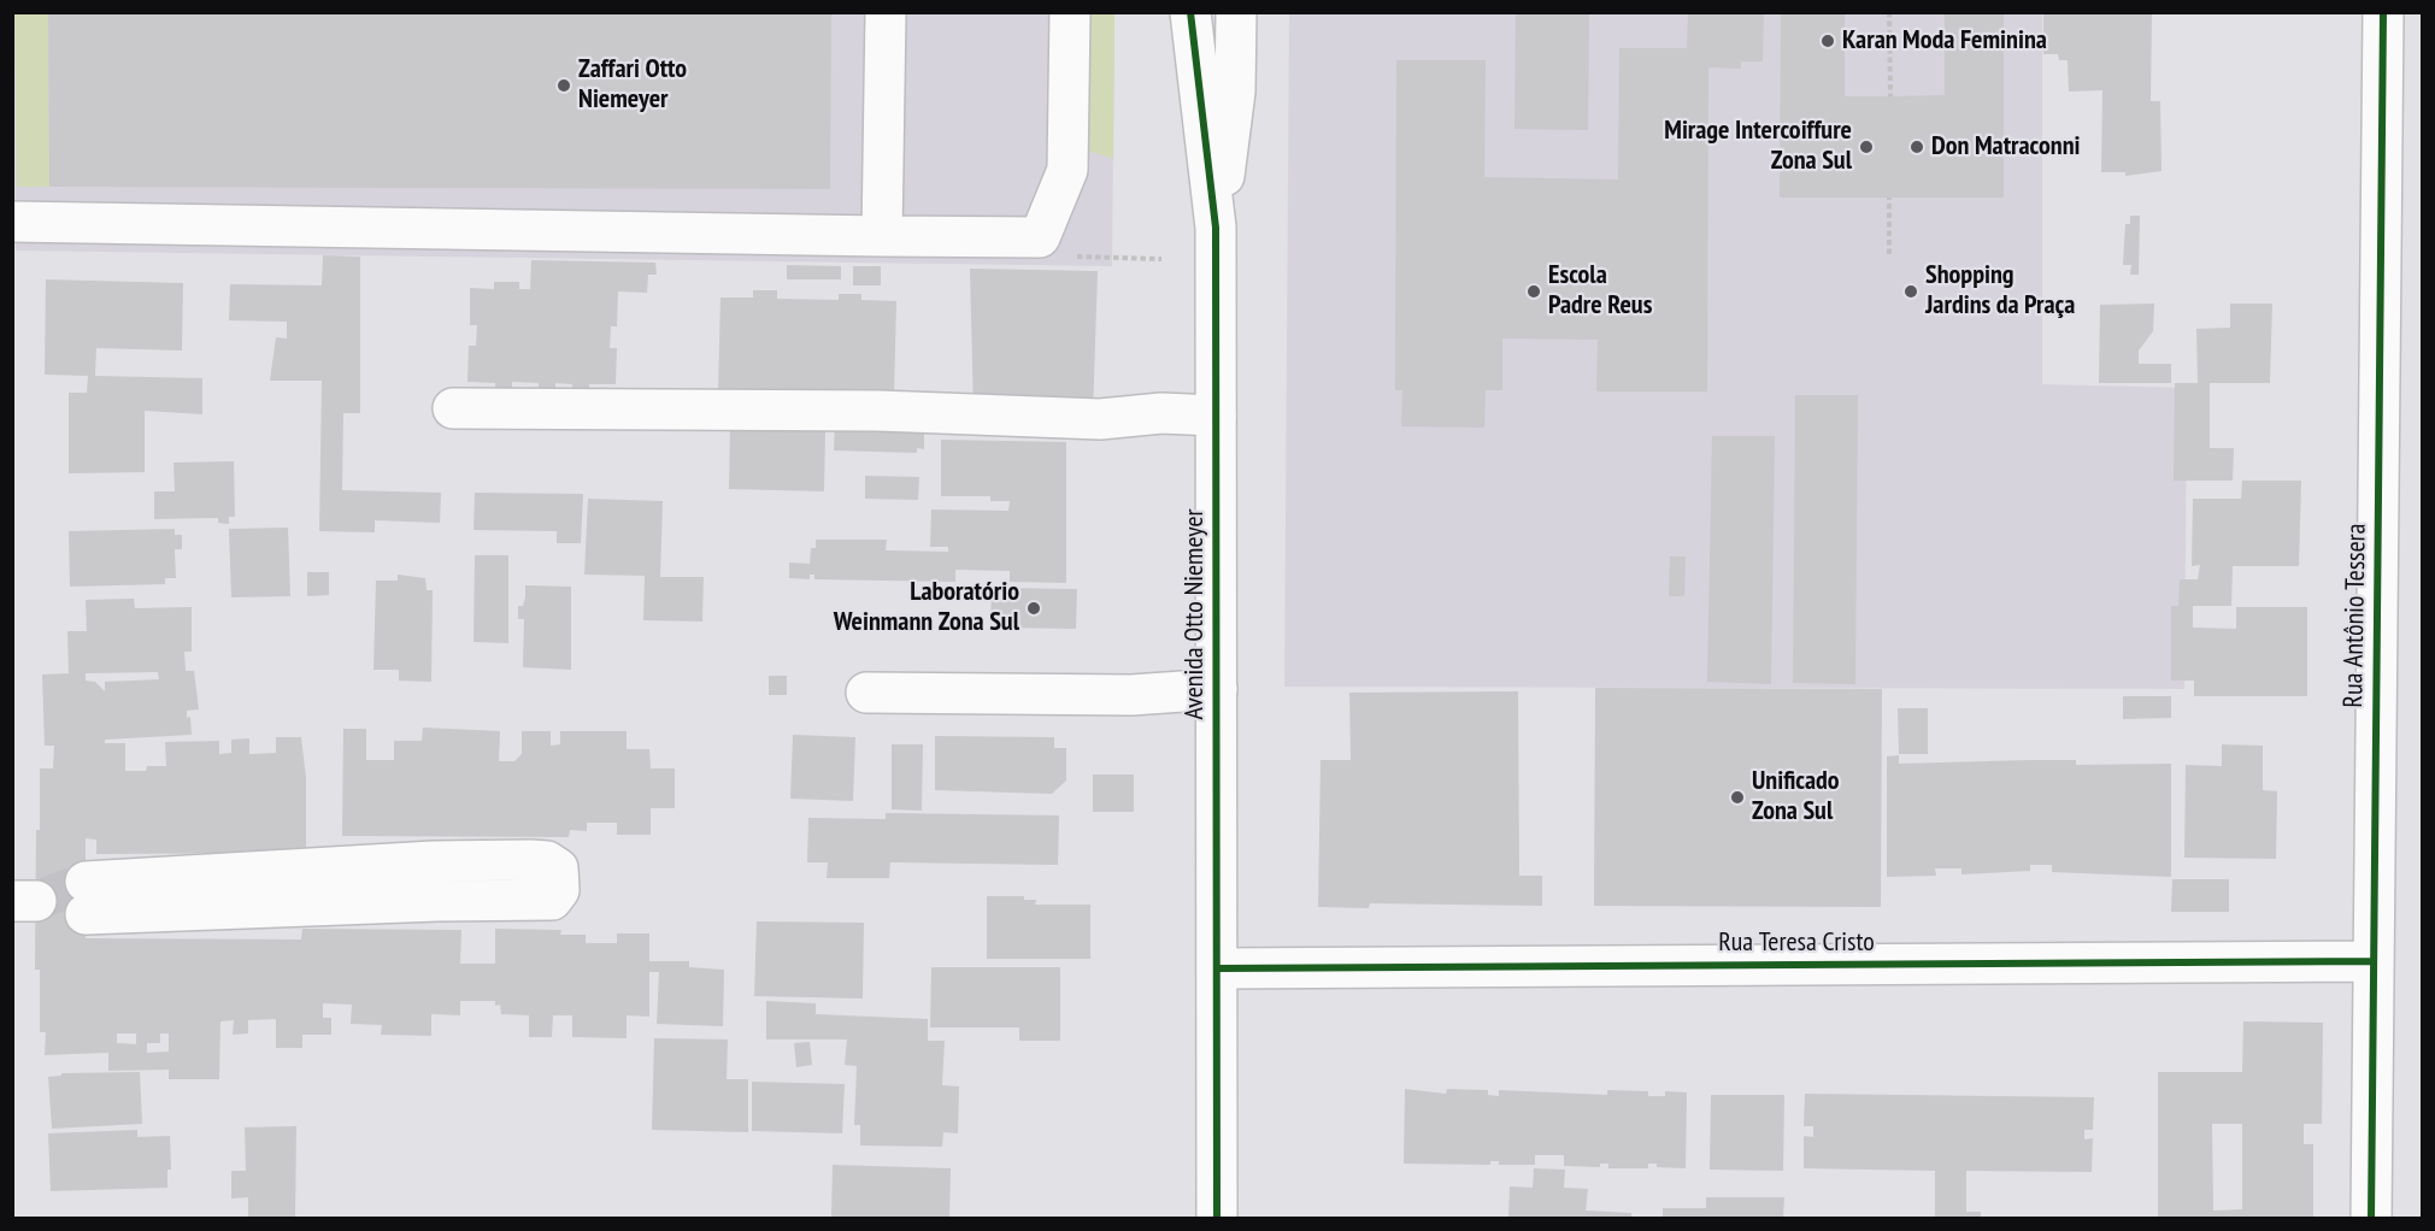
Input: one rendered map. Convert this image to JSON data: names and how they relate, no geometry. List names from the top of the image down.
{
  "streets": {
    "street": ["Avenida Otto Niemeyer", "Rua Antônio Tessera", "Rua Teresa Cristo"]
  },
  "crossings": [
    ["Avenida Otto Niemeyer", "Rua Teresa Cristo"],
    ["Rua Antônio Tessera", "Rua Teresa Cristo"]
  ],
  "places": [
    "Karan Moda Feminina",
    "Zaffari Otto Niemeyer",
    "Mirage Intercoiffure Zona Sul",
    "Don Matraconni",
    "Escola Padre Reus",
    "Shopping Jardins da Praça",
    "Laboratório Weinmann Zona Sul",
    "Unificado Zona Sul"
  ]
}
